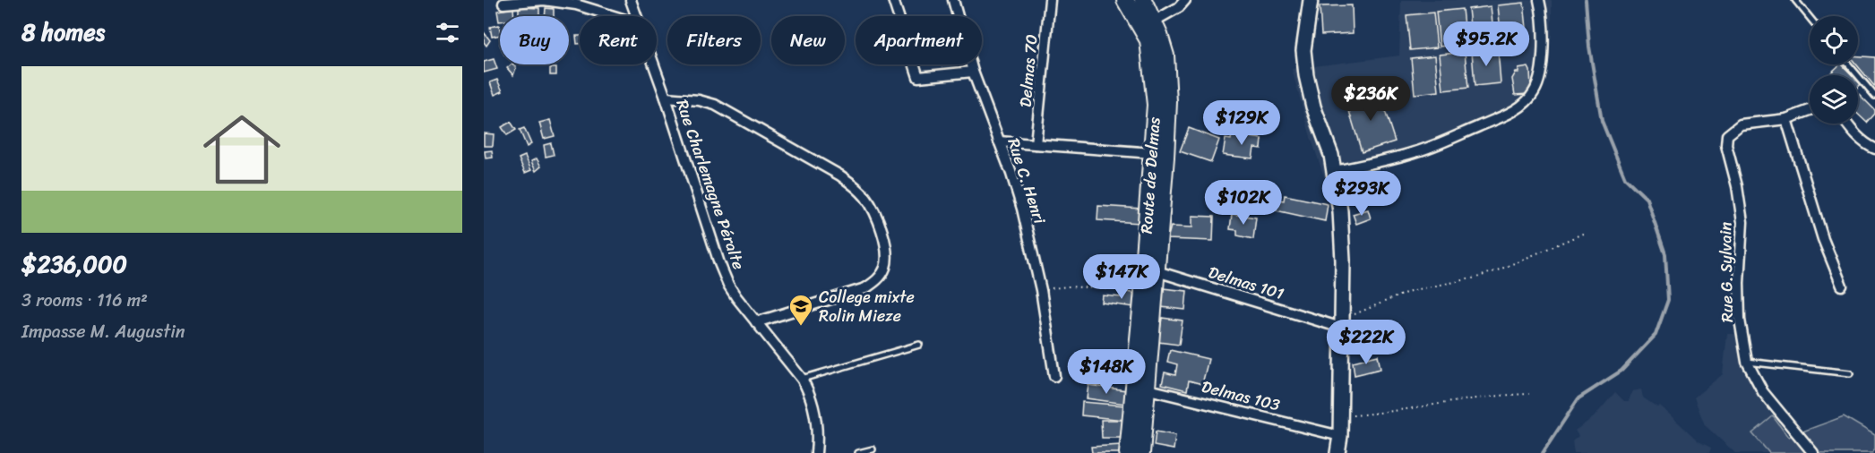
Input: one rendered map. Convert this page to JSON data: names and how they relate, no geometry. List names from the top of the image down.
{
  "streets": {
    "main road": ["Route de Delmas"],
    "street": [
      "Delmas 70",
      "Rue C. Henri",
      "Rue Charlemagne Péralte",
      "Rue G. Sylvain",
      "Delmas 101",
      "Delmas 103"
    ]
  },
  "crossings": [
    ["Route de Delmas", "Delmas 101"],
    ["Route de Delmas", "Delmas 103"]
  ],
  "places": {
    "school or university": ["College mixte Rolin Mieze"]
  },
  "page": {
    "heading": "8 homes",
    "chip": [
      "Buy",
      "Rent",
      "Filters",
      "New",
      "Apartment"
    ],
    "price": [
      "$95.2K",
      "$236K",
      "$129K",
      "$293K",
      "$102K",
      "$147K",
      "$222K",
      "$148K"
    ],
    "list": [
      {
        "name": "$236,000",
        "note": "3 rooms · 116 m² · Impasse M. Augustin"
      }
    ]
  }
}
